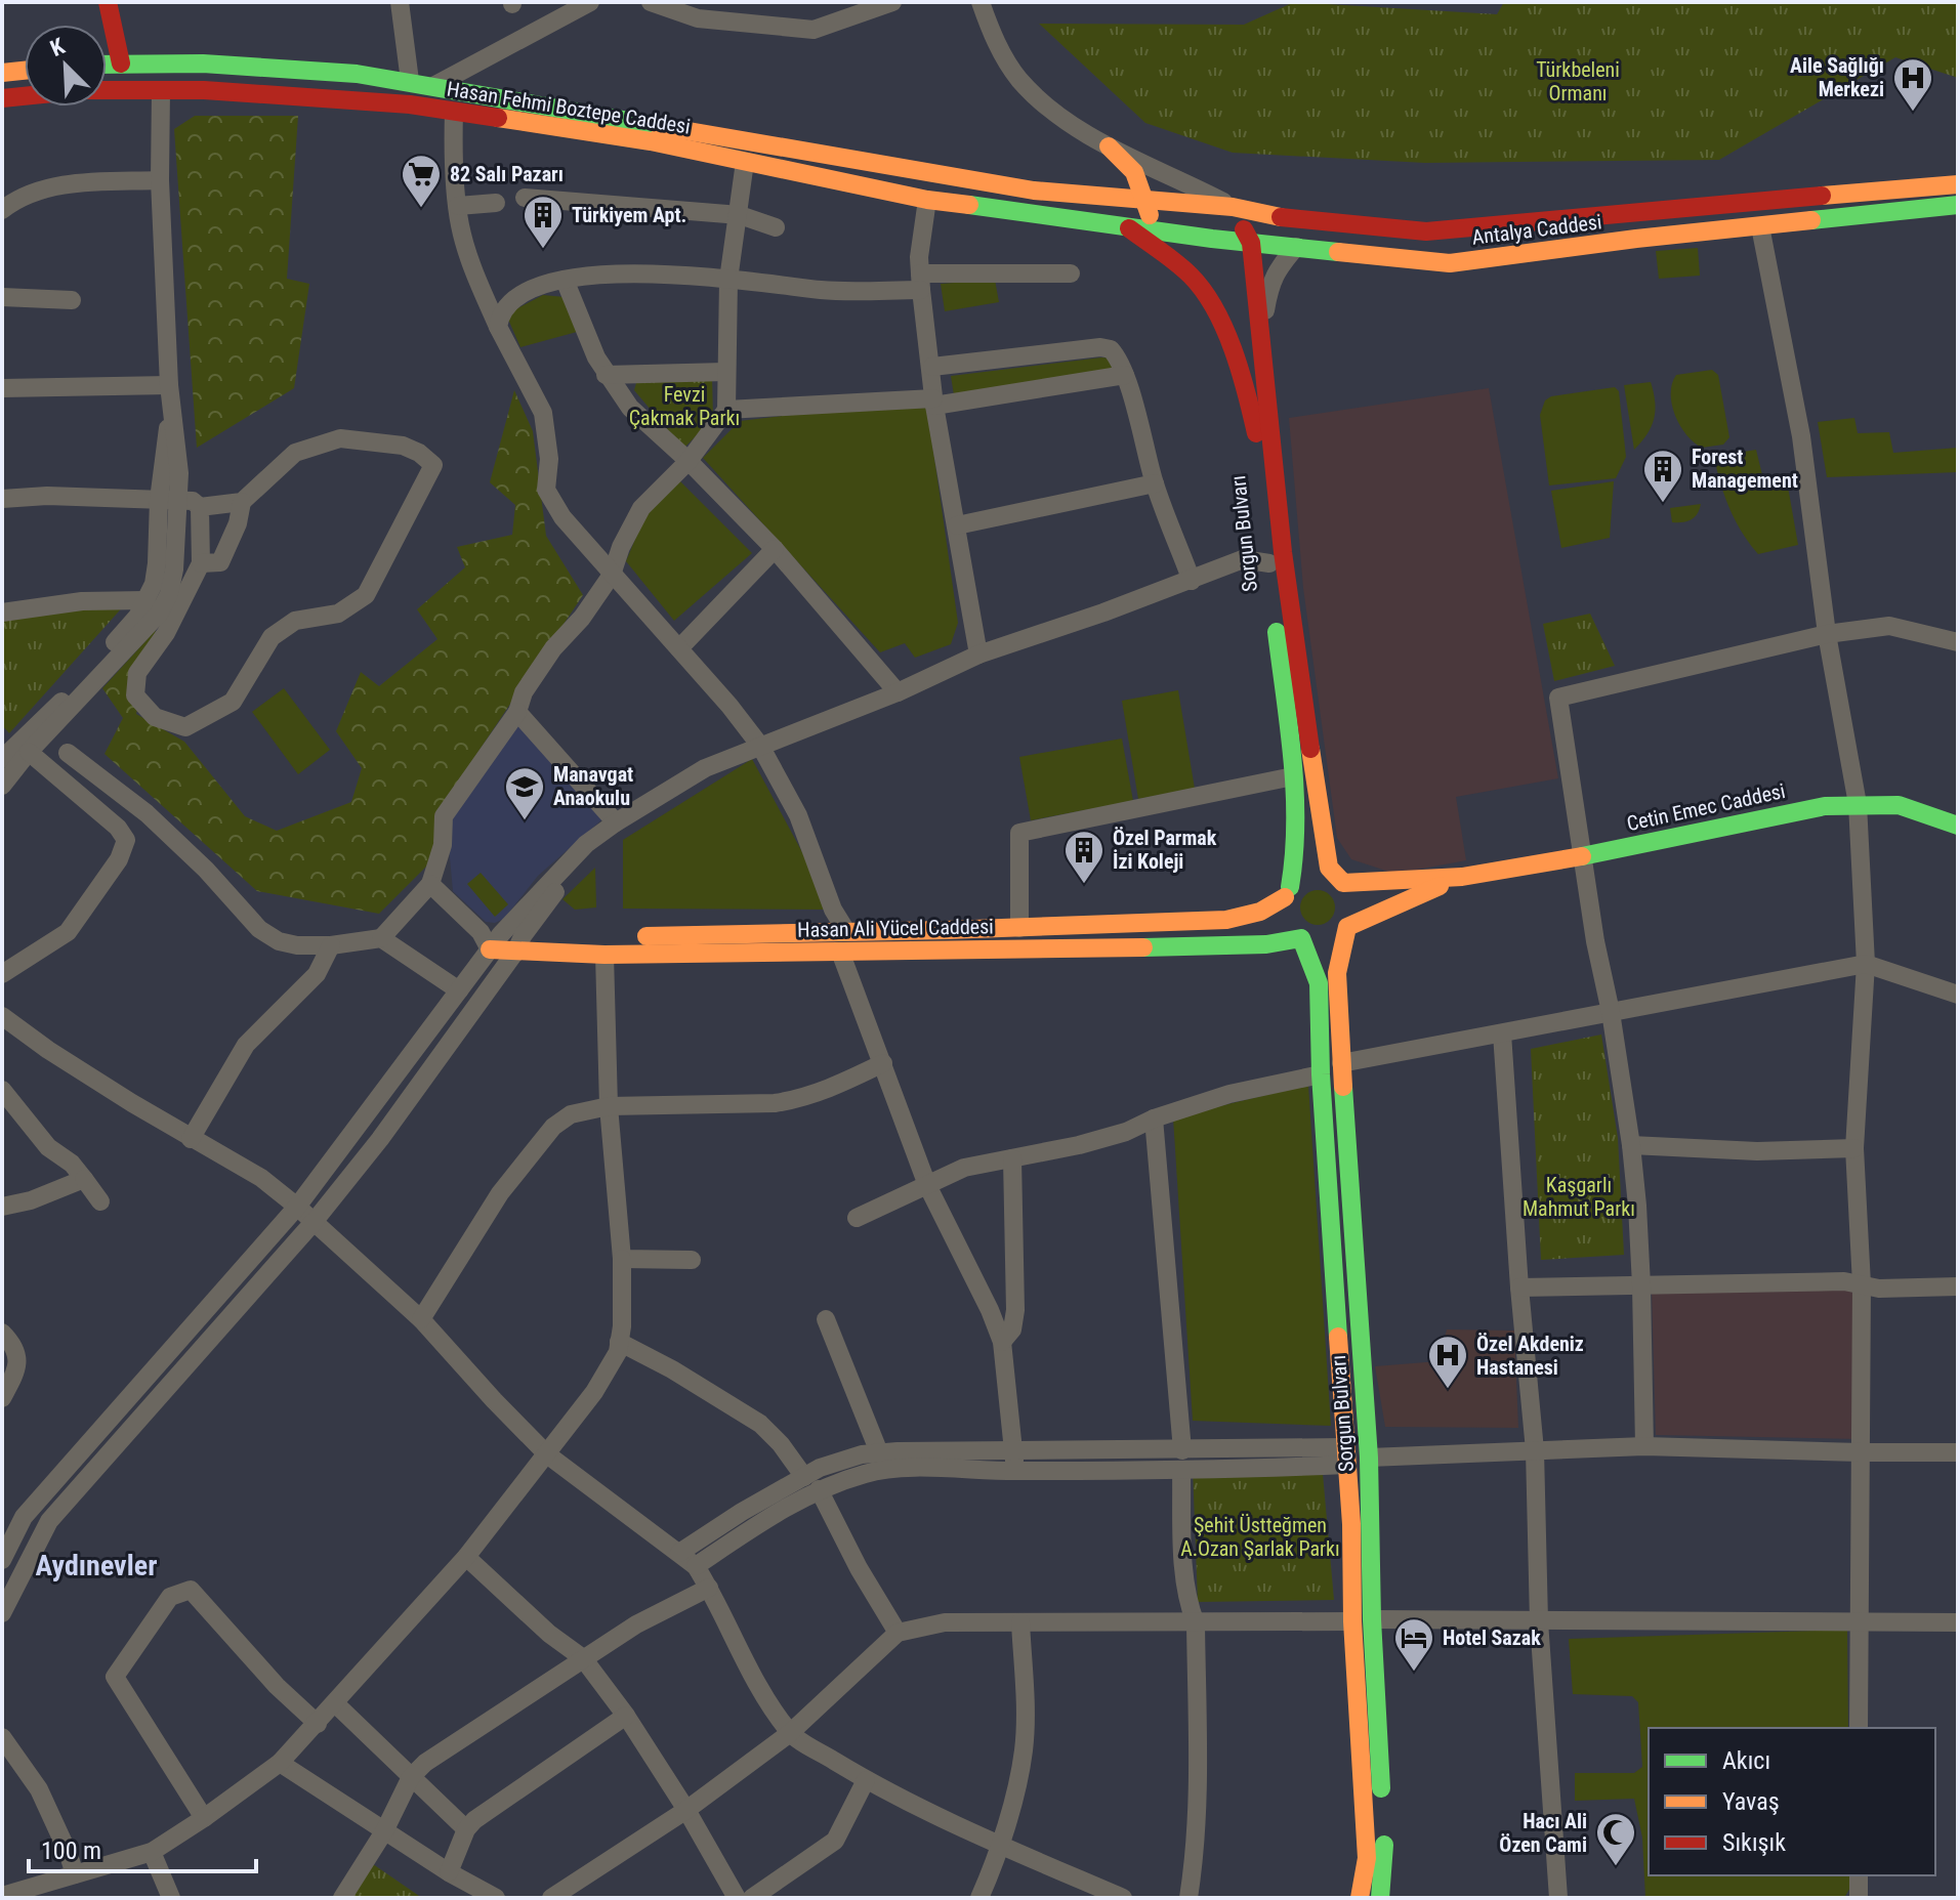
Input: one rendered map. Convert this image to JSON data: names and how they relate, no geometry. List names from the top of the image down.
{
  "streets": {
    "main road": [
      "Hasan Fehmi Boztepe Caddesi",
      "Antalya Caddesi",
      "Sorgun Bulvarı",
      "Cetin Emec Caddesi",
      "Hasan Ali Yücel Caddesi"
    ]
  },
  "crossings": [
    ["Hasan Fehmi Boztepe Caddesi", "Antalya Caddesi"],
    ["Hasan Fehmi Boztepe Caddesi", "Sorgun Bulvarı"],
    ["Antalya Caddesi", "Sorgun Bulvarı"],
    ["Sorgun Bulvarı", "Hasan Ali Yücel Caddesi"]
  ],
  "districts": ["Aydınevler"],
  "parks": [
    "Türkbeleni Ormanı",
    "Fevzi Çakmak Parkı",
    "Kaşgarlı Mahmut Parkı",
    "Şehit Üstteğmen A.Ozan Şarlak Parkı"
  ],
  "places": {
    "hospital": ["Aile Sağlığı Merkezi", "Özel Akdeniz Hastanesi"],
    "supermarket": ["82 Salı Pazarı"],
    "building": ["Türkiyem Apt.", "Forest Management", "Özel Parmak İzi Koleji"],
    "school or university": ["Manavgat Anaokulu"],
    "hotel": ["Hotel Sazak"],
    "mosque": ["Hacı Ali Özen Cami"]
  },
  "legend": ["Akıcı", "Yavaş", "Sıkışık"],
  "scale_bar": "100 m",
  "north": "top left"
}
